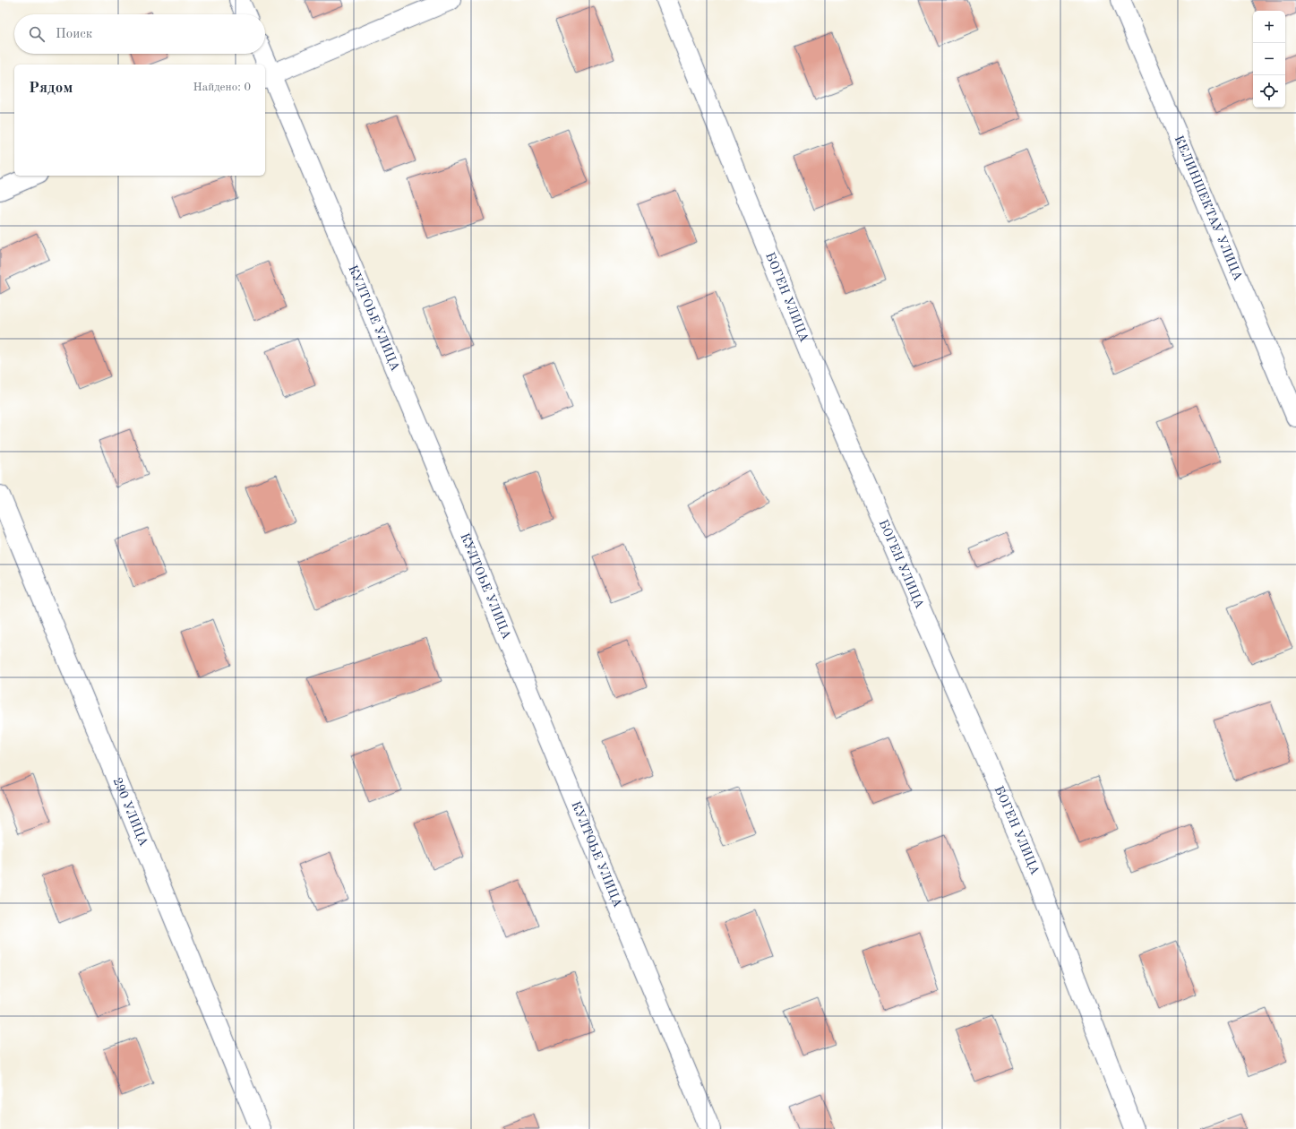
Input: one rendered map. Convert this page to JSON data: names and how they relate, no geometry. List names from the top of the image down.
{
  "streets": {
    "street": [
      "КЕЛИНШЕКТАУ УЛИЦА",
      "БОГЕН УЛИЦА",
      "КУЛТОЬЕ УЛИЦА",
      "290 УЛИЦА"
    ]
  },
  "page": {
    "map_buttons": ["+", "−"],
    "search": "Поиск",
    "heading": ["Рядом", "Найдено: 0"]
  }
}
